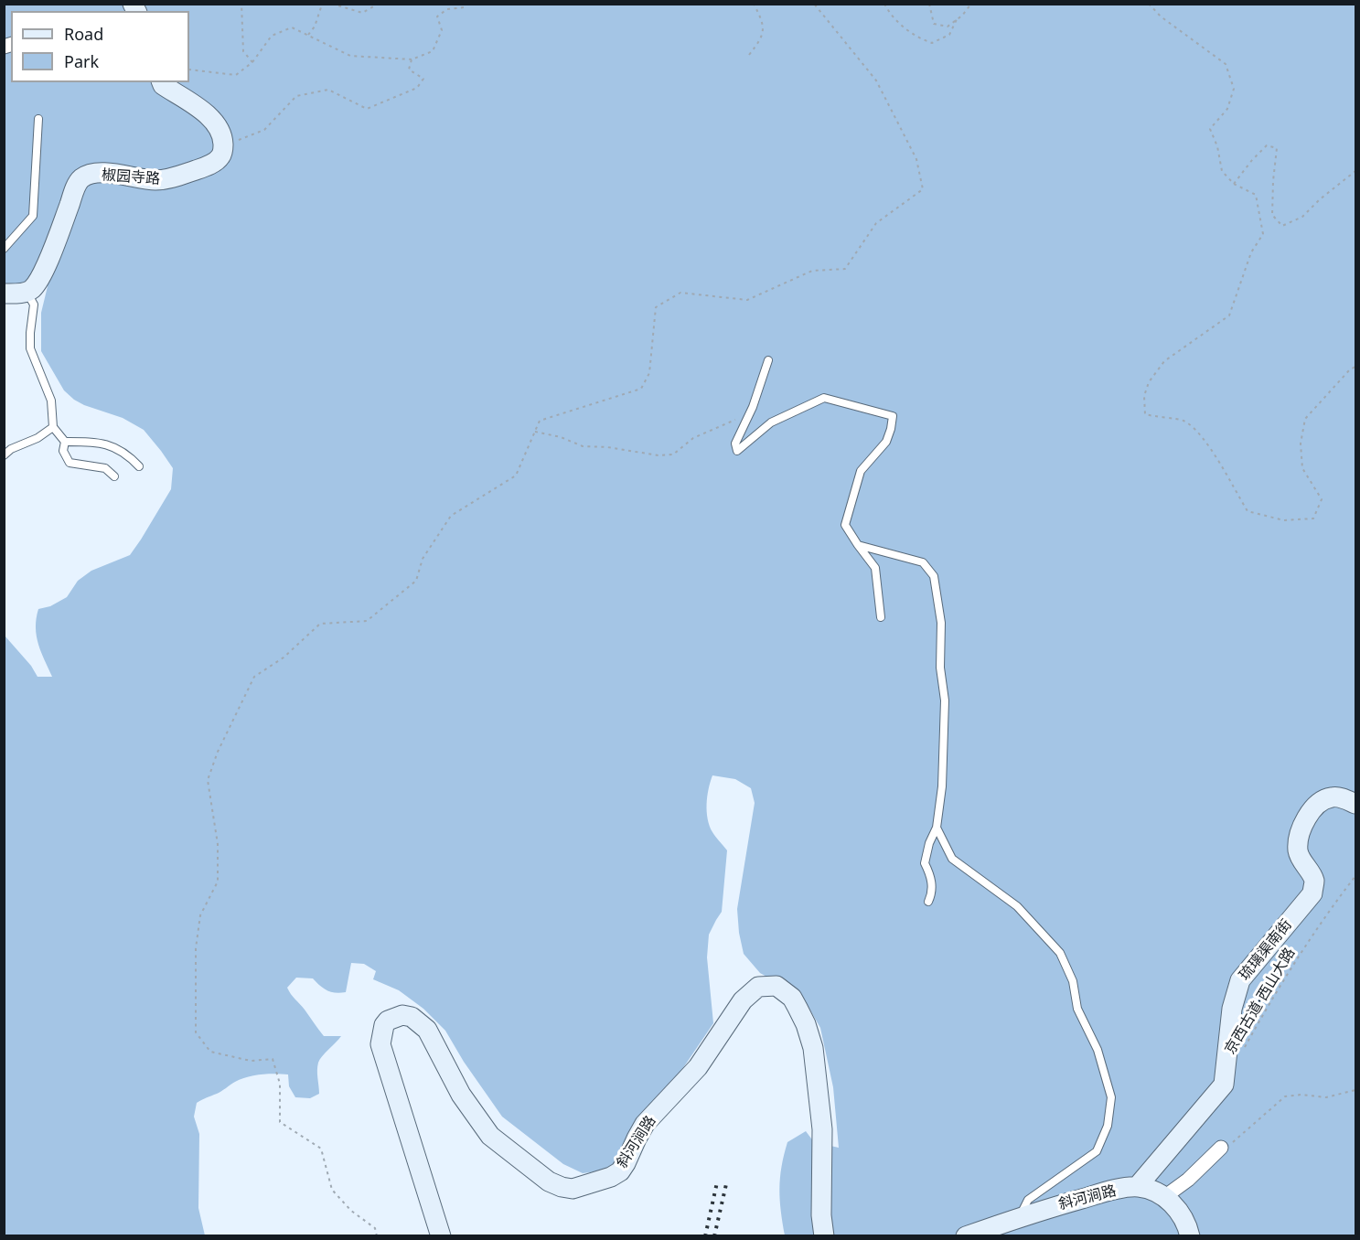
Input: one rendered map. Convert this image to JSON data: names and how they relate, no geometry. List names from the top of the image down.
{
  "streets": {
    "street": ["椒园寺路", "琉璃渠南街", "斜河涧路"],
    "path": ["京西古道·西山大路"]
  },
  "crossings": [
    ["琉璃渠南街", "斜河涧路"]
  ],
  "legend": ["Road", "Park"]
}
